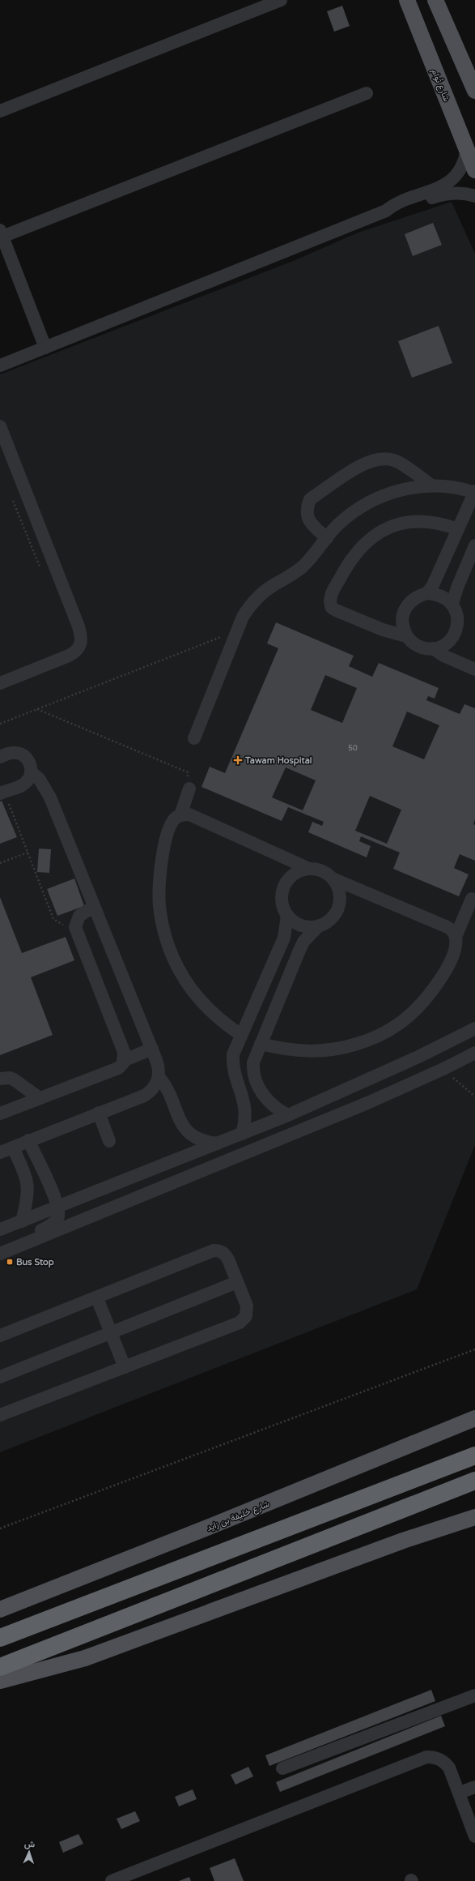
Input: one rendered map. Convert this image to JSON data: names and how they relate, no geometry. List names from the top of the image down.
{
  "streets": {
    "main road": ["شارع تُوام", "شارع خليفة بن زايد"]
  },
  "places": {
    "health": ["Tawam Hospital"],
    "transit": ["Bus Stop"]
  },
  "house_numbers": ["50"],
  "north": "top"
}
